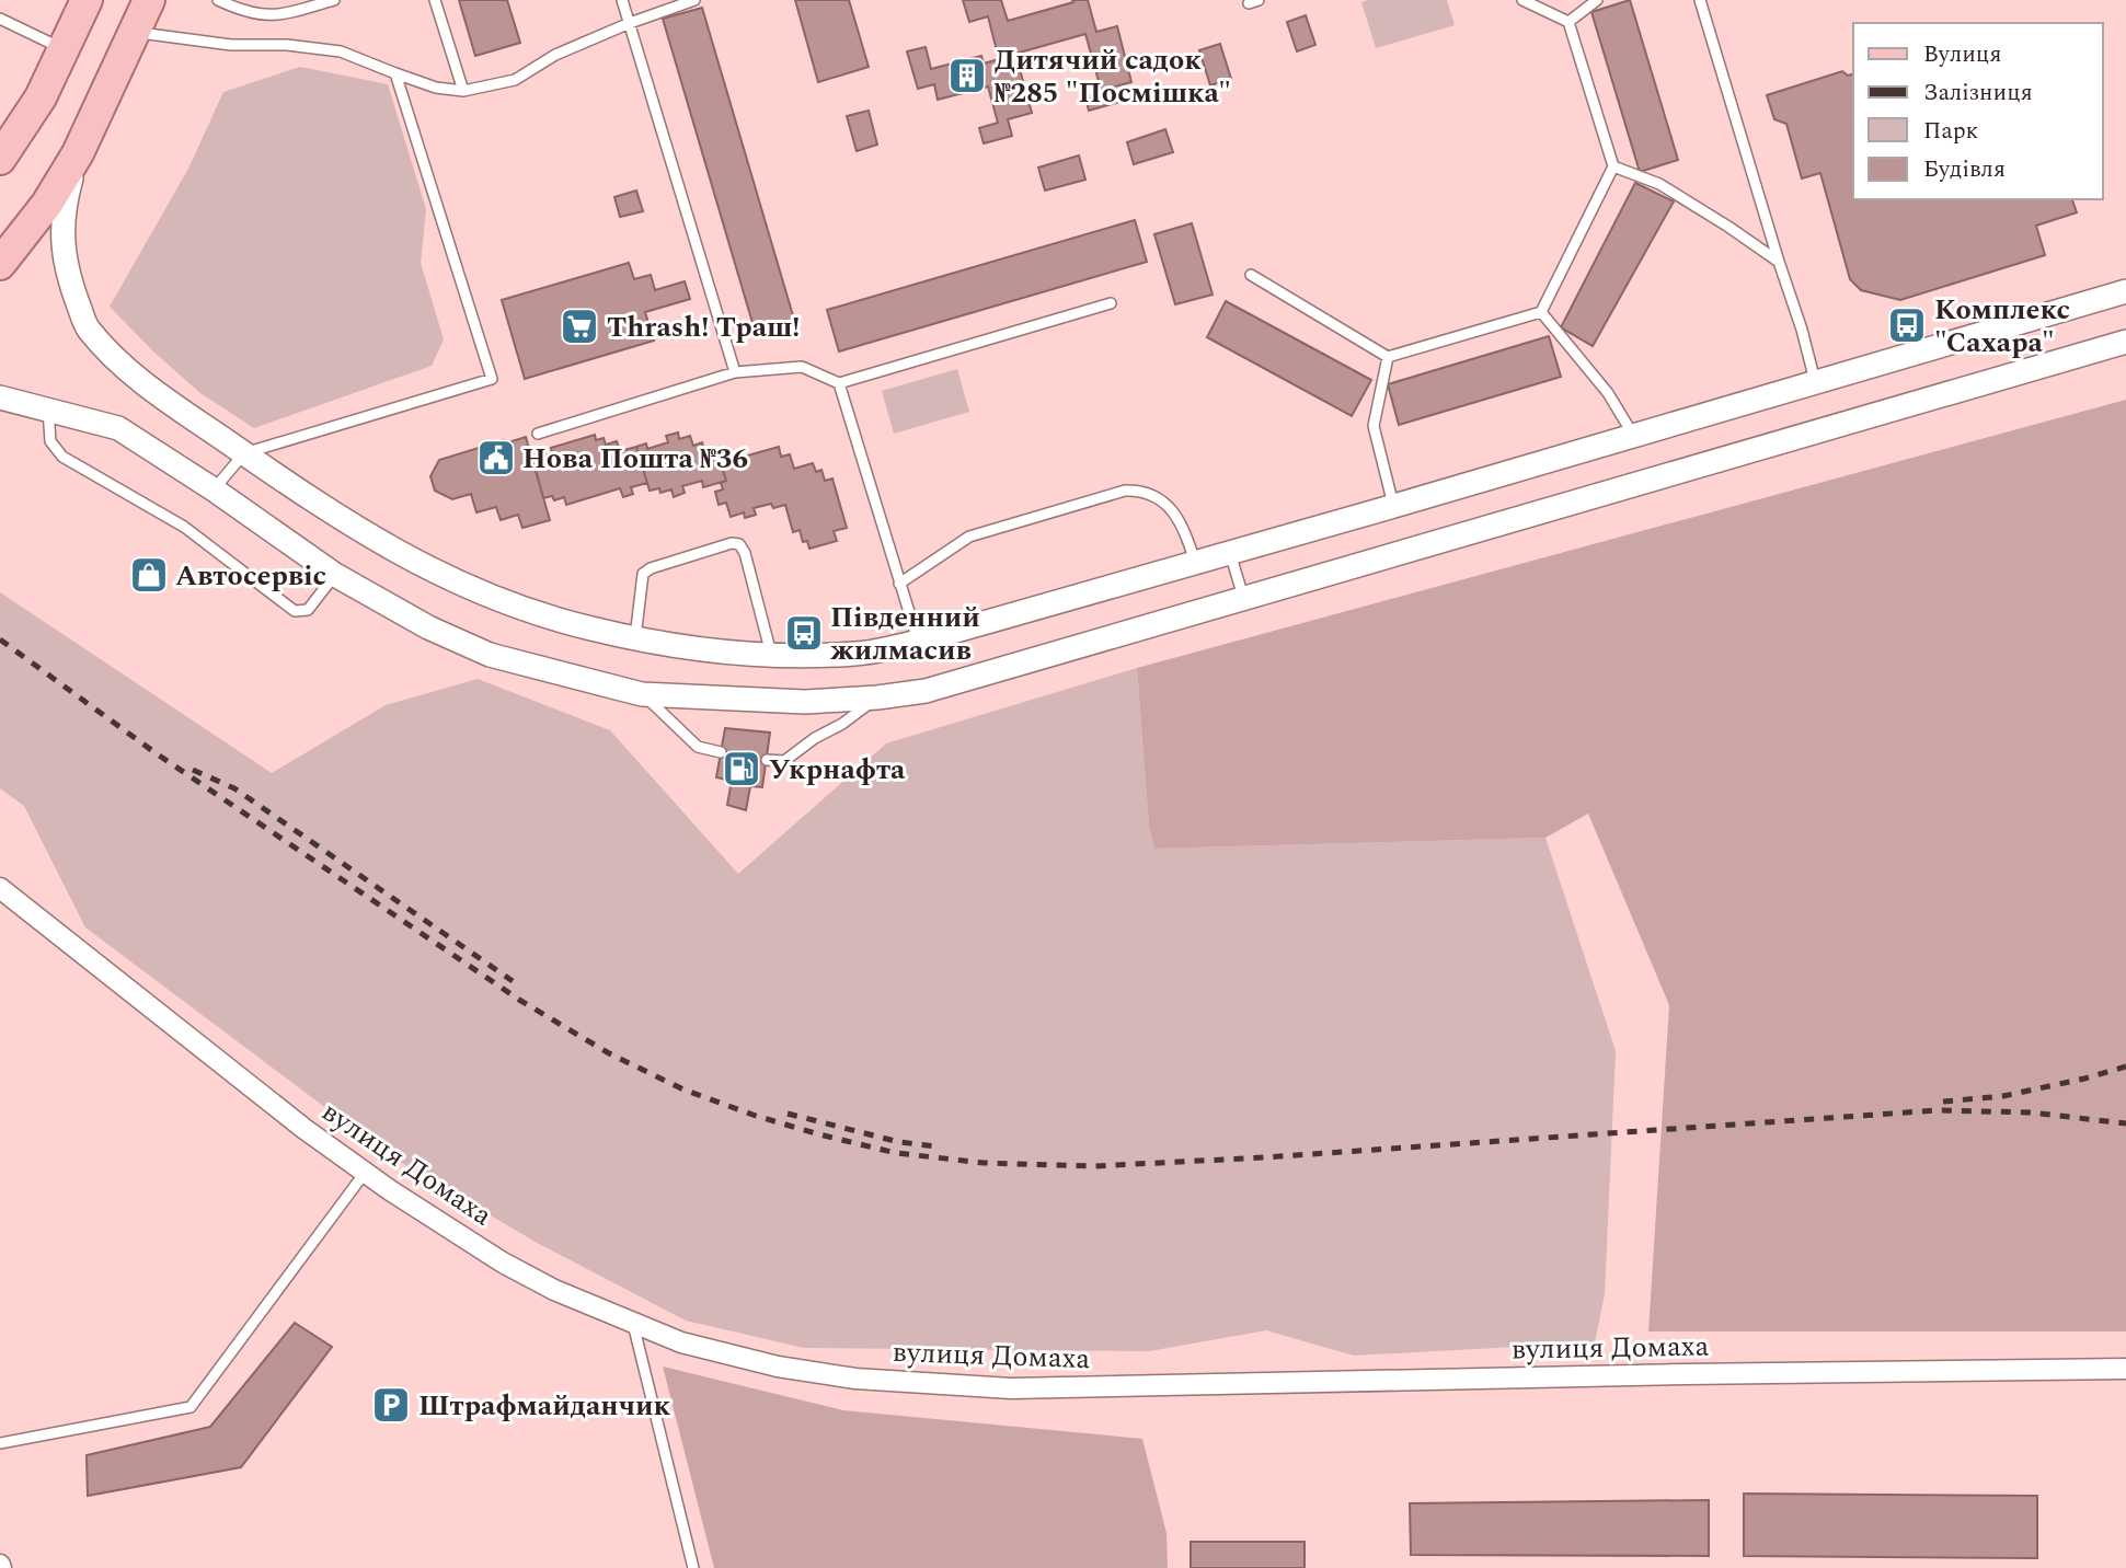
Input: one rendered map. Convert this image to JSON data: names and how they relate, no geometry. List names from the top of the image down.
{
  "streets": {
    "street": ["вулиця Домаха"]
  },
  "places": {
    "building": ["Дитячий садок №285 \"Посмішка\""],
    "bus stop": ["Комплекс \"Сахара\"", "Південний жилмасив"],
    "supermarket": ["Thrash! Траш!"],
    "public building": ["Нова Пошта №36"],
    "shop": ["Автосервіс"],
    "fuel station": ["Укрнафта"],
    "parking": ["Штрафмайданчик"]
  },
  "legend": [
    "Вулиця",
    "Залізниця",
    "Парк",
    "Будівля"
  ]
}
